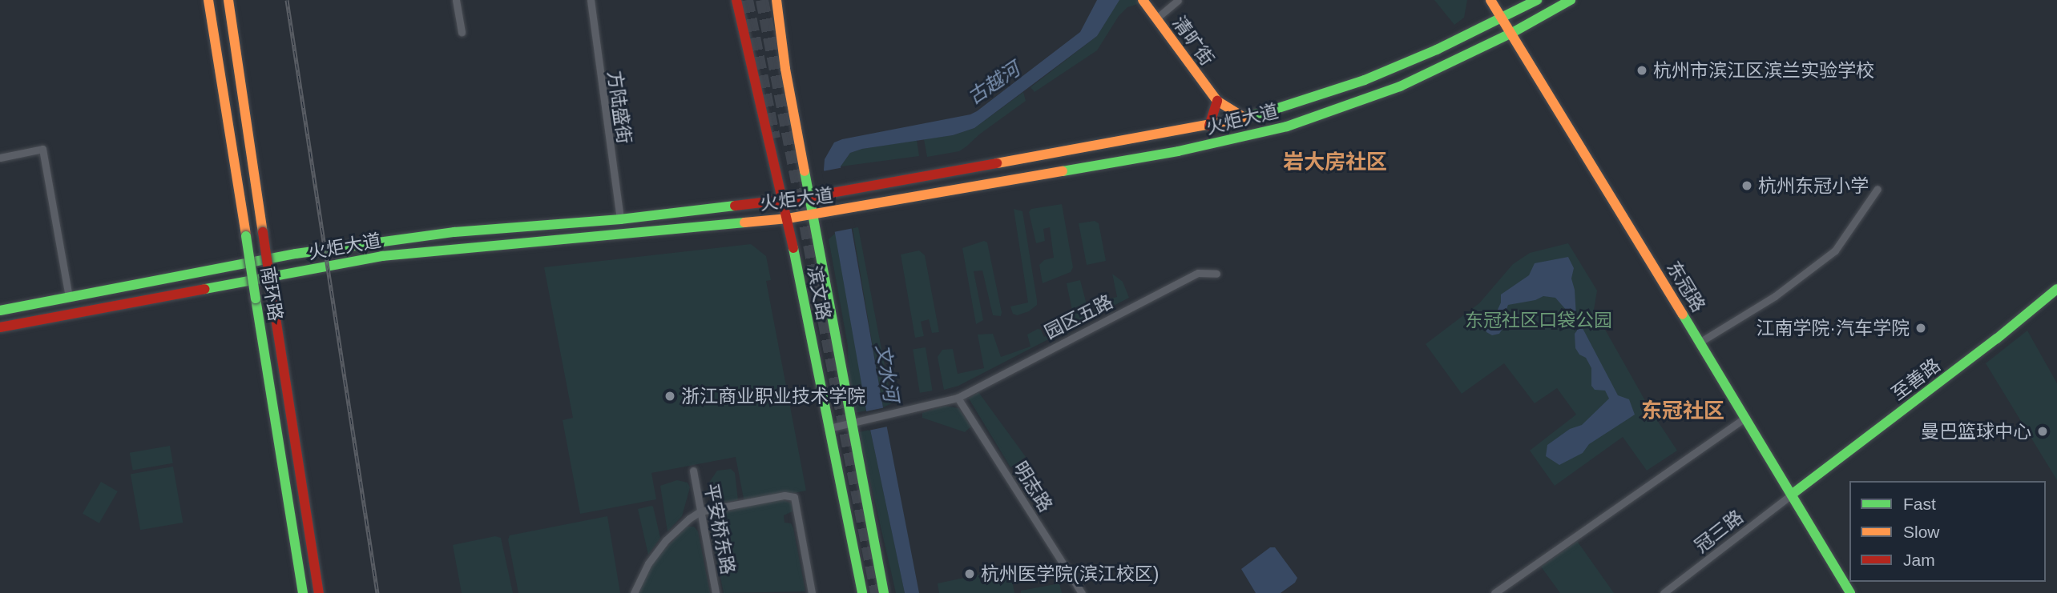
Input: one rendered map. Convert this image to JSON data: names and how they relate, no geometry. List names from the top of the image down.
{
  "streets": {
    "main road": [
      "清旷街",
      "火炬大道",
      "东冠路",
      "滨文路",
      "南环路",
      "至善路"
    ],
    "street": [
      "方陆盛街",
      "园区五路",
      "明志路",
      "平安桥东路",
      "冠三路"
    ]
  },
  "crossings": [
    ["清旷街", "火炬大道"],
    ["方陆盛街", "火炬大道"],
    ["火炬大道", "东冠路"],
    ["火炬大道", "滨文路"],
    ["东冠路", "至善路"],
    ["东冠路", "冠三路"],
    ["滨文路", "园区五路"],
    ["园区五路", "明志路"],
    ["至善路", "冠三路"]
  ],
  "districts": ["岩大房社区", "东冠社区"],
  "water": ["古越河", "文水河"],
  "parks": ["东冠社区口袋公园"],
  "places": [
    "杭州市滨江区滨兰实验学校",
    "杭州东冠小学",
    "江南学院·汽车学院",
    "浙江商业职业技术学院",
    "曼巴篮球中心",
    "杭州医学院(滨江校区)"
  ],
  "legend": ["Fast", "Slow", "Jam"]
}
